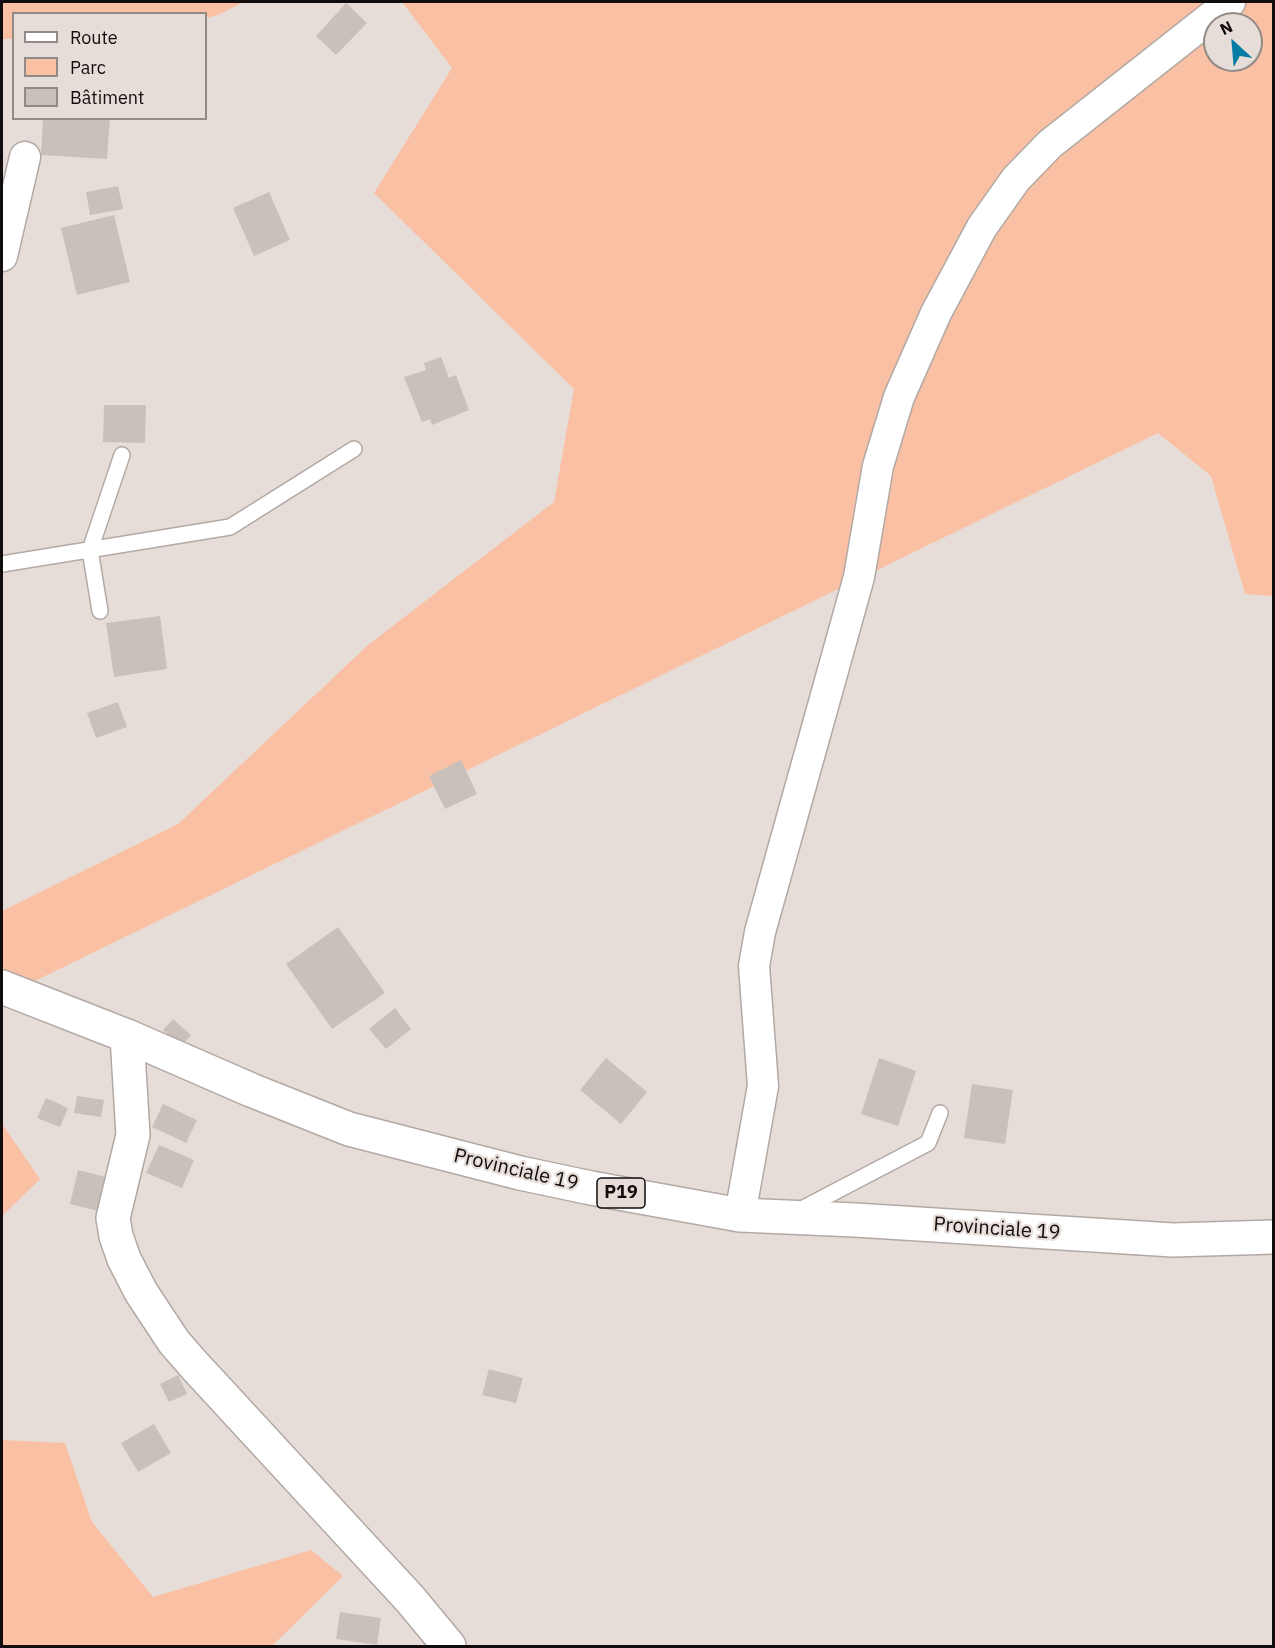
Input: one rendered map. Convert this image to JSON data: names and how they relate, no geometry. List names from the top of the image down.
{
  "streets": {
    "main road": ["Provinciale 19", "P19"]
  },
  "legend": ["Route", "Parc", "Bâtiment"],
  "north": "top left"
}
